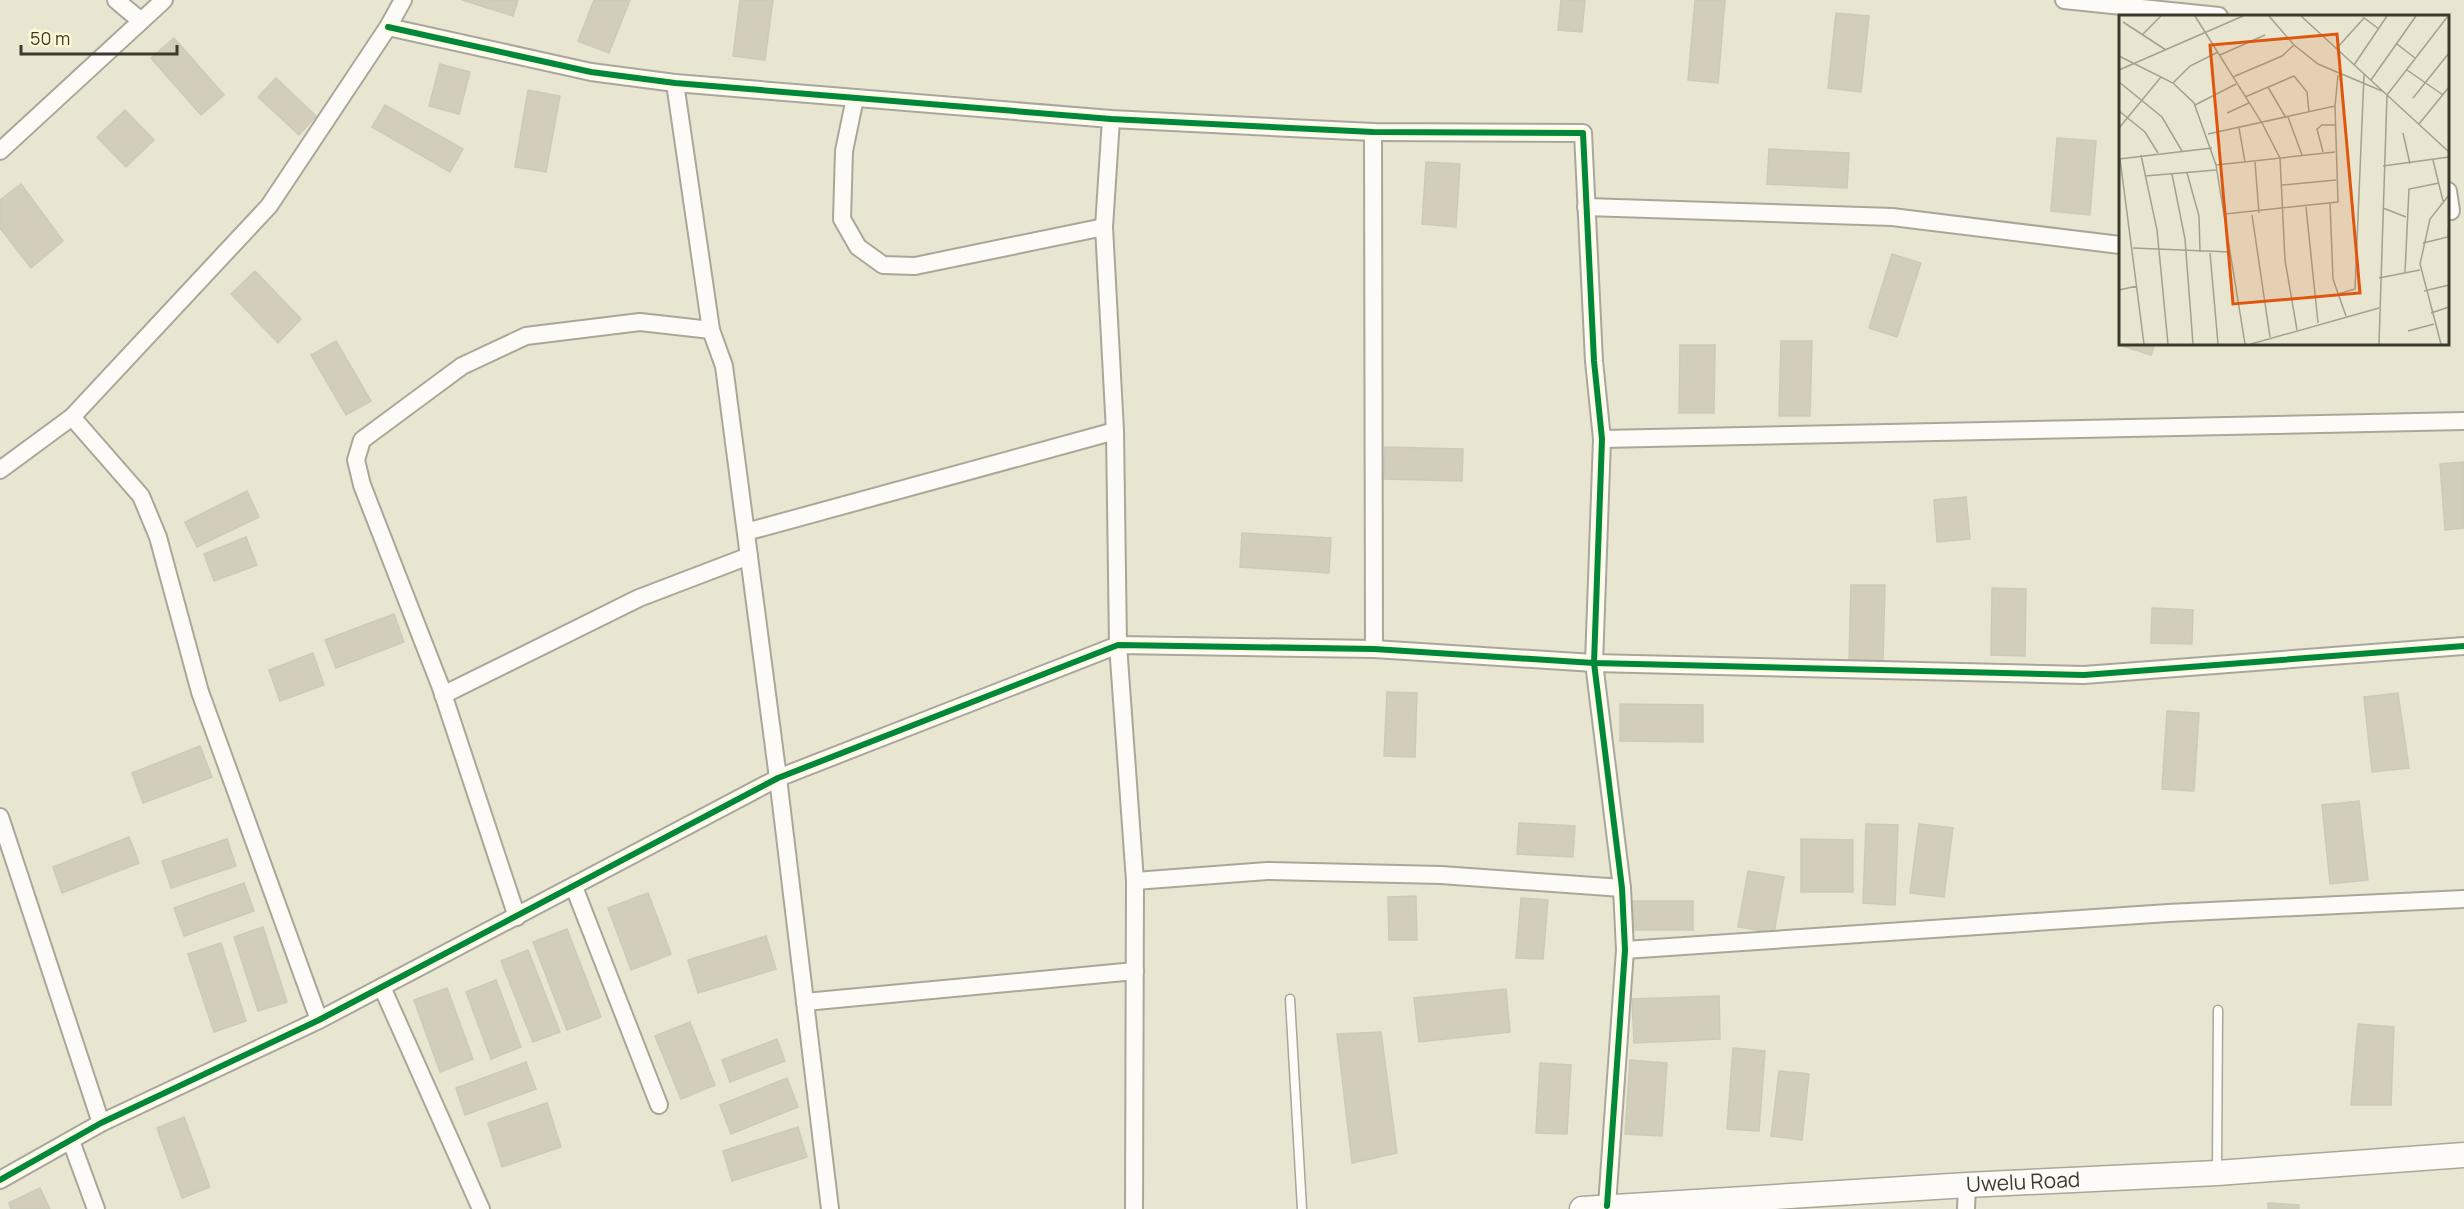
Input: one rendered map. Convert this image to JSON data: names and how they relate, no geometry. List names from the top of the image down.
{
  "streets": {
    "street": ["Uwelu Road"]
  },
  "scale_bar": "50 m"
}
